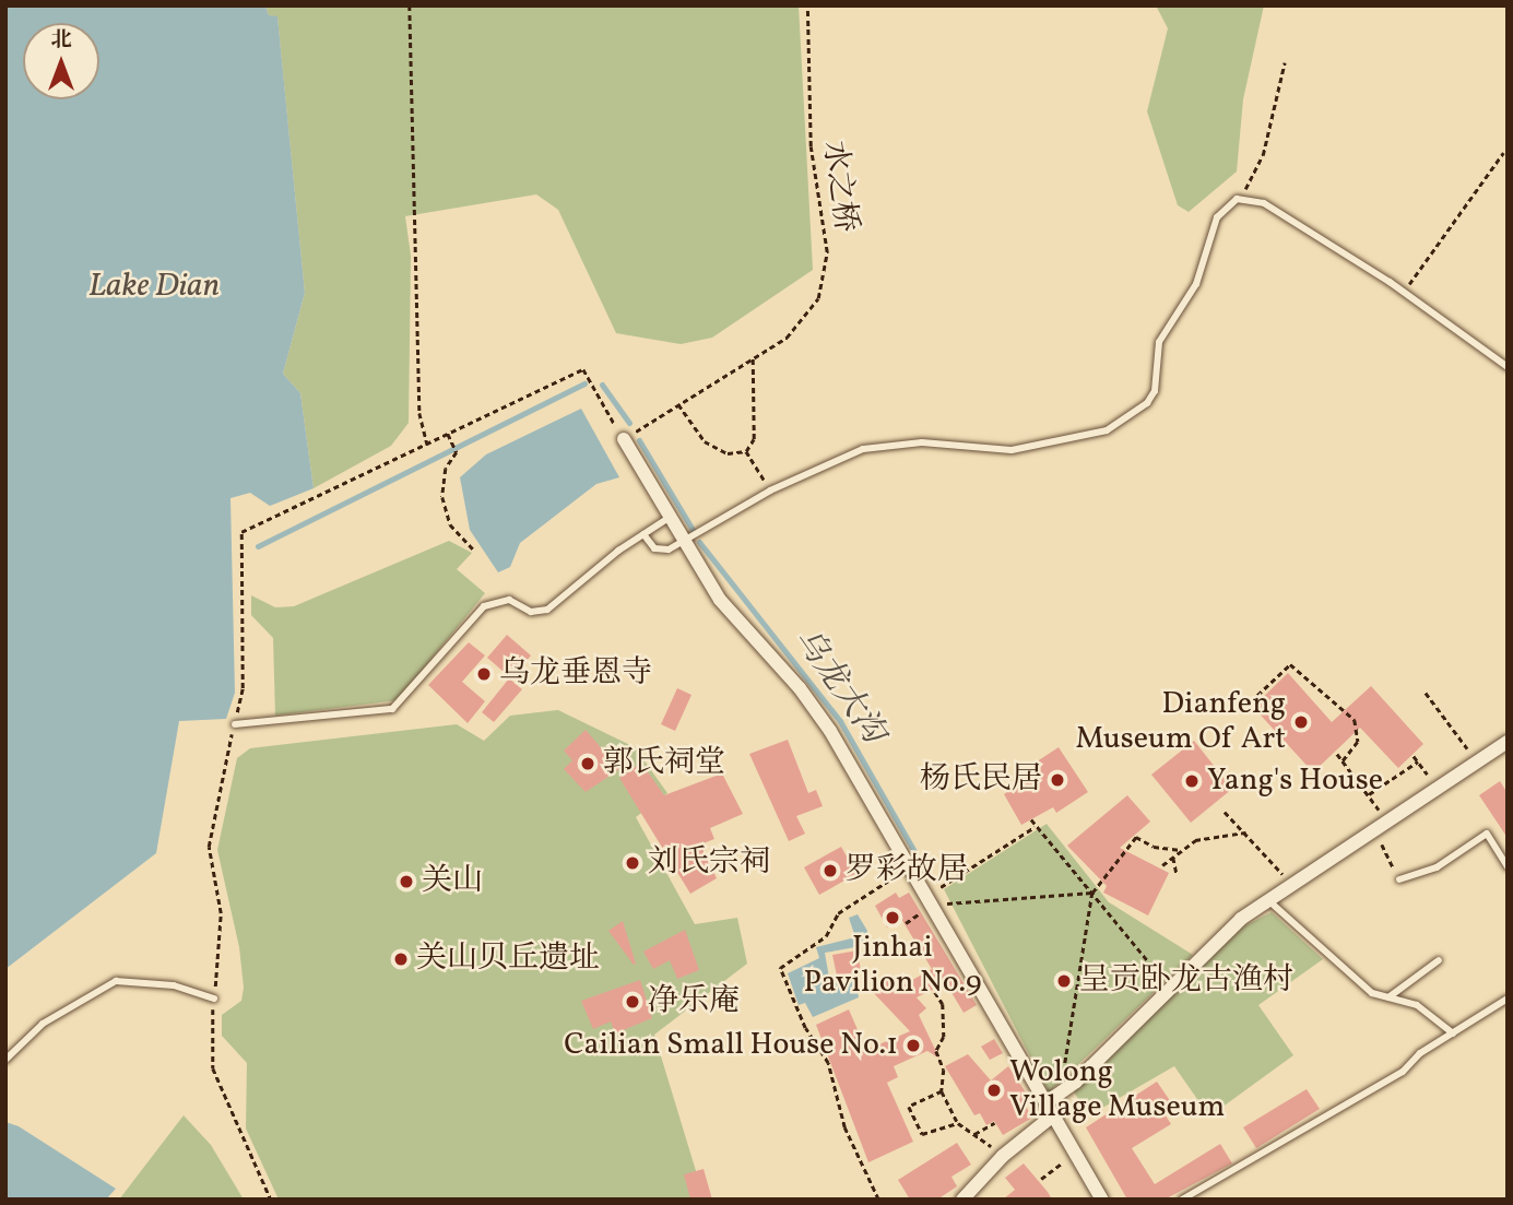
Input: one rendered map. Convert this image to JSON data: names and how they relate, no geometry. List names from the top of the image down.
{
  "streets": {
    "path": ["水之桥"]
  },
  "water": ["Lake Dian", "乌龙大沟"],
  "places": [
    "乌龙垂恩寺",
    "Dianfeng Museum Of Art",
    "郭氏祠堂",
    "杨氏民居",
    "Yang's House",
    "刘氏宗祠",
    "罗彩故居",
    "关山",
    "Jinhai Pavilion No.9",
    "关山贝丘遗址",
    "呈贡卧龙古渔村",
    "净乐庵",
    "Cailian Small House No.1",
    "Wolong Village Museum"
  ],
  "north": "top"
}
